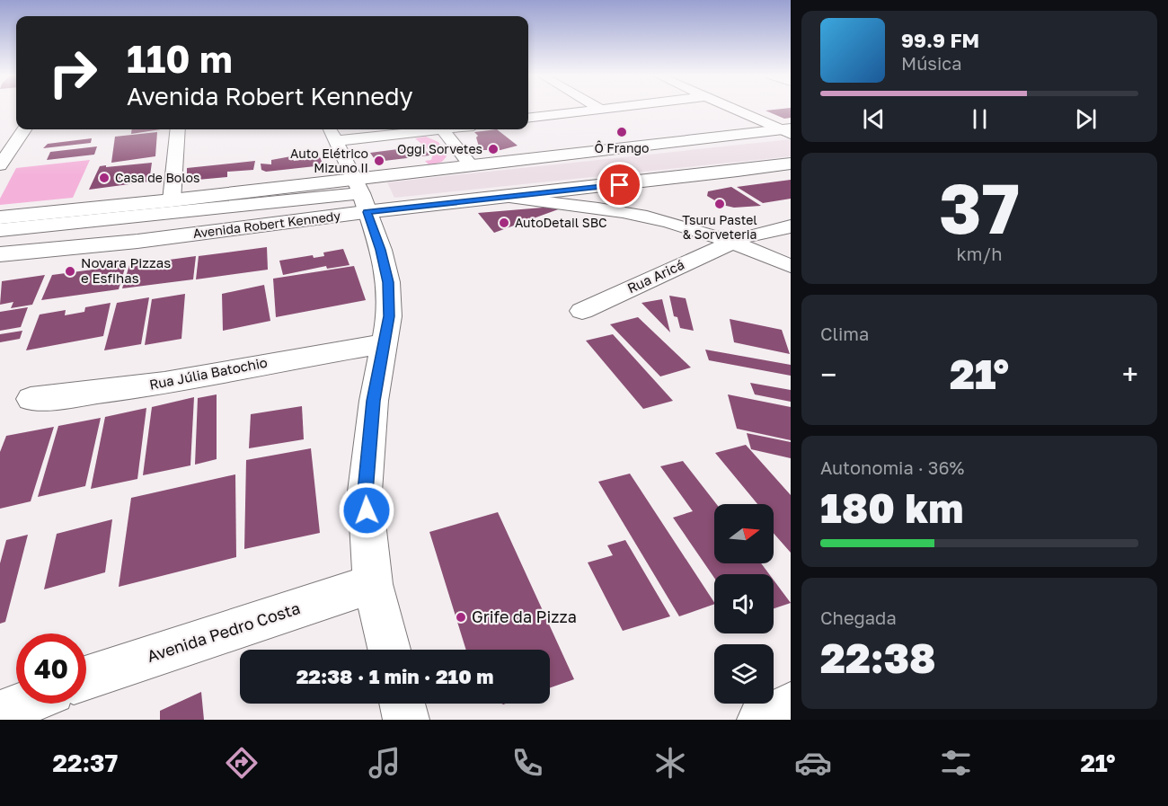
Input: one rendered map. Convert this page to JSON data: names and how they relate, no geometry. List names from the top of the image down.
{
  "streets": {
    "main road": ["Avenida Robert Kennedy"],
    "street": ["Rua Aricá", "Rua Júlia Batochio", "Avenida Pedro Costa"]
  },
  "places": [
    "Ô Frango",
    "Oggi Sorvetes",
    "Auto Elétrico Mizuno II",
    "Casa de Bolos",
    "Tsuru Pastel & Sorveteria",
    "AutoDetail SBC",
    "Novara Pizzas e Esfihas",
    "Grife da Pizza"
  ],
  "north": "right",
  "page": {
    "turn": ["110 m", "Avenida Robert Kennedy"],
    "song": ["99.9 FM", "Música"],
    "tile": [
      ["37", "km/h"],
      "Clima",
      ["Autonomia · 36%", "180 km"],
      ["Chegada", "22:38"]
    ],
    "heat": ["−", "21°", "+"],
    "limit": "40",
    "trip": "22:38 · 1 min · 210 m",
    "tabs": ["22:37", "21°"]
  }
}
